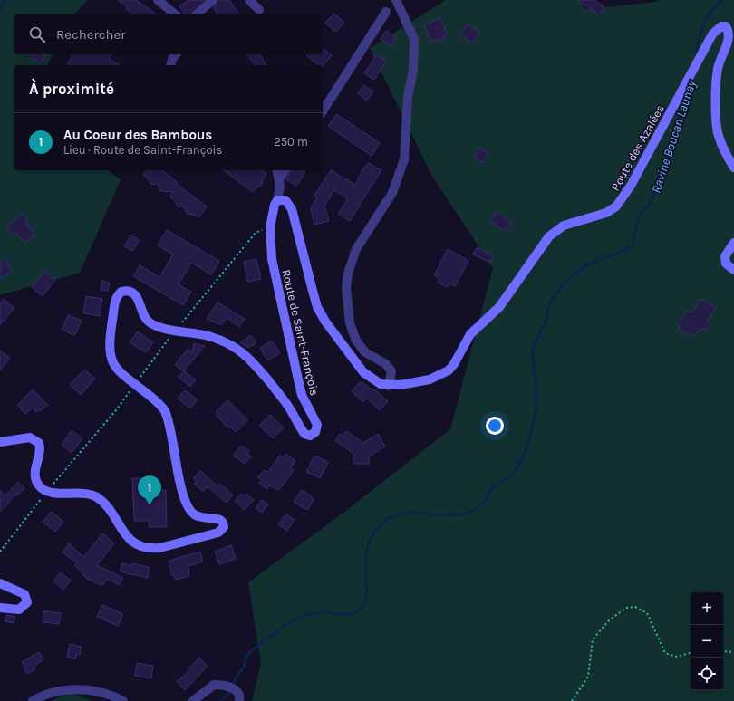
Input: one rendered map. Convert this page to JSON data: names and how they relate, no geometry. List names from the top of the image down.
{
  "streets": {
    "main road": ["Route des Azalées", "Route de Saint-François"]
  },
  "crossings": [
    ["Route des Azalées", "Route de Saint-François"]
  ],
  "water": ["Ravine Boucan Launay"],
  "page": {
    "search": "Rechercher",
    "heading": "À proximité",
    "list": [
      {
        "mark": "1",
        "name": "Au Coeur des Bambous",
        "note": "Lieu · Route de Saint-François",
        "value": "250 m"
      }
    ],
    "pins": "1",
    "map_buttons": ["+", "−"]
  }
}
